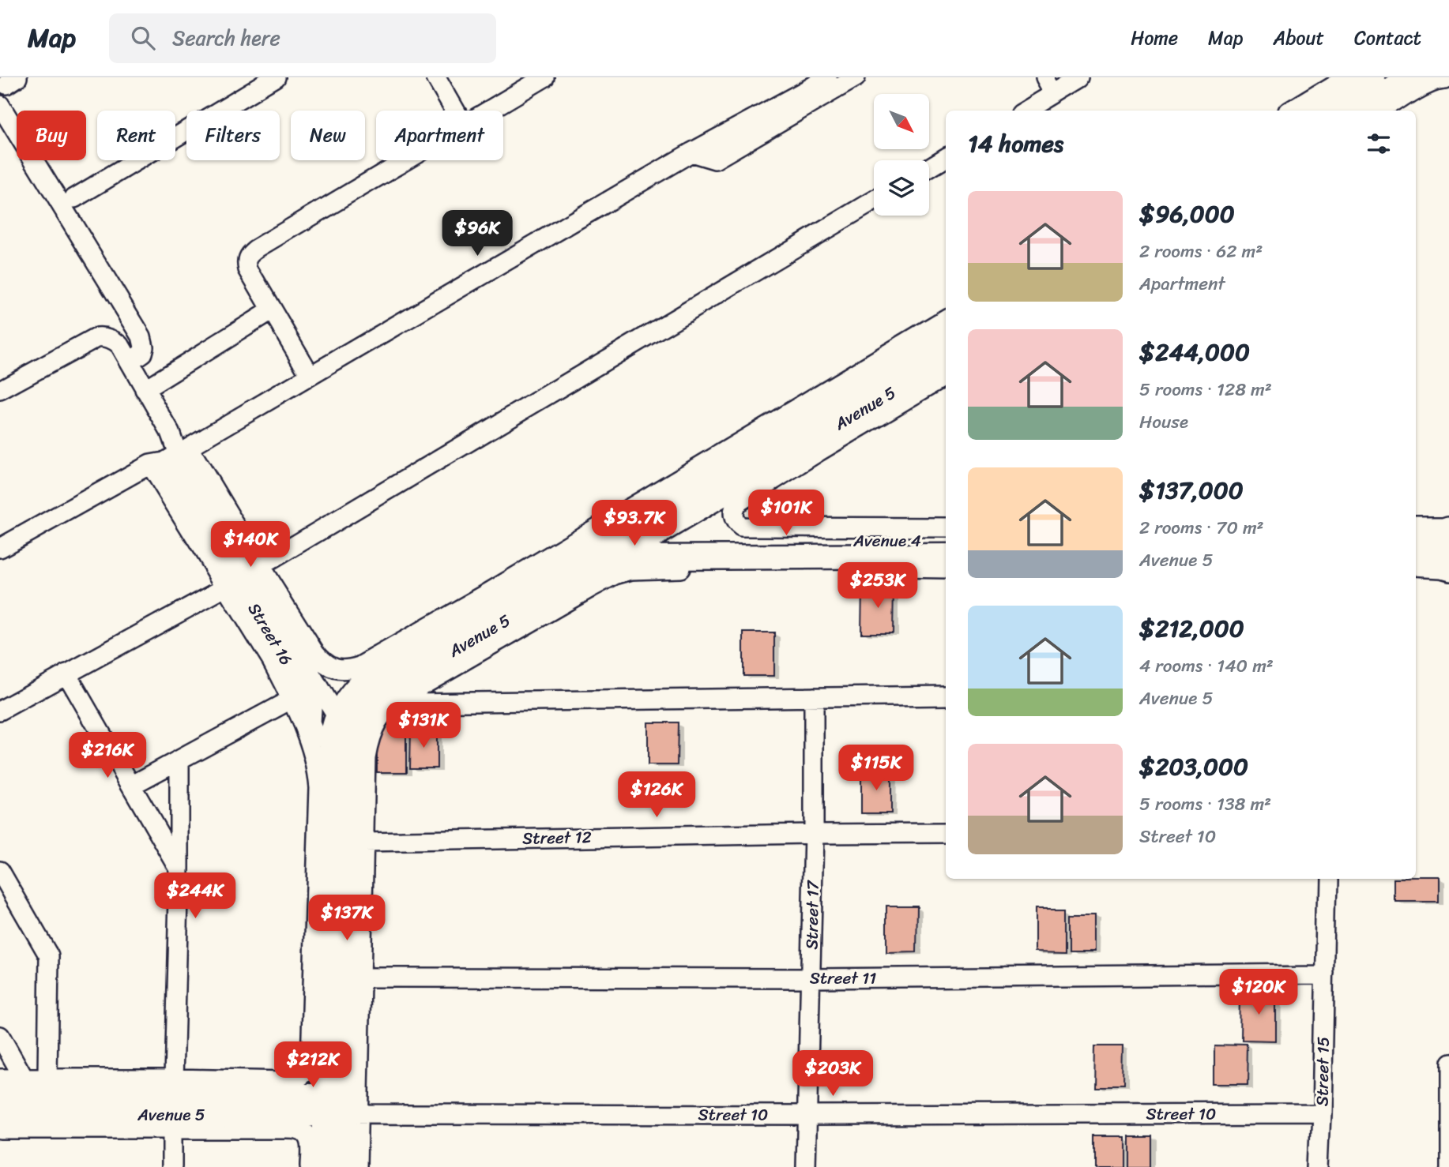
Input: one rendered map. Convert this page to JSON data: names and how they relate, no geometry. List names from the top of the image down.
{
  "streets": {
    "main road": ["Avenue 5", "Avenue 4"],
    "street": [
      "Street 16",
      "Street 12",
      "Street 17",
      "Street 11",
      "Street 15",
      "Street 10"
    ]
  },
  "crossings": [
    ["Avenue 5", "Avenue 4"],
    ["Avenue 5", "Street 16"],
    ["Avenue 5", "Street 10"],
    ["Street 12", "Street 17"],
    ["Street 17", "Street 11"],
    ["Street 17", "Street 10"],
    ["Street 11", "Street 15"],
    ["Street 15", "Street 10"]
  ],
  "north": "bottom right",
  "page": {
    "header": "Map",
    "search": "Search here",
    "nav": [
      "Home",
      "Map",
      "About",
      "Contact"
    ],
    "chip": [
      "Buy",
      "Rent",
      "Filters",
      "New",
      "Apartment"
    ],
    "heading": "14 homes",
    "list": [
      {
        "name": "$96,000",
        "note": "2 rooms · 62 m² · Apartment"
      },
      {
        "name": "$244,000",
        "note": "5 rooms · 128 m² · House"
      },
      {
        "name": "$137,000",
        "note": "2 rooms · 70 m² · Avenue 5"
      },
      {
        "name": "$212,000",
        "note": "4 rooms · 140 m² · Avenue 5"
      },
      {
        "name": "$203,000",
        "note": "5 rooms · 138 m² · Street 10"
      }
    ],
    "price": [
      "$96K",
      "$101K",
      "$93.7K",
      "$140K",
      "$253K",
      "$131K",
      "$216K",
      "$115K",
      "$126K",
      "$244K",
      "$137K",
      "$120K",
      "$212K",
      "$203K"
    ]
  }
}
